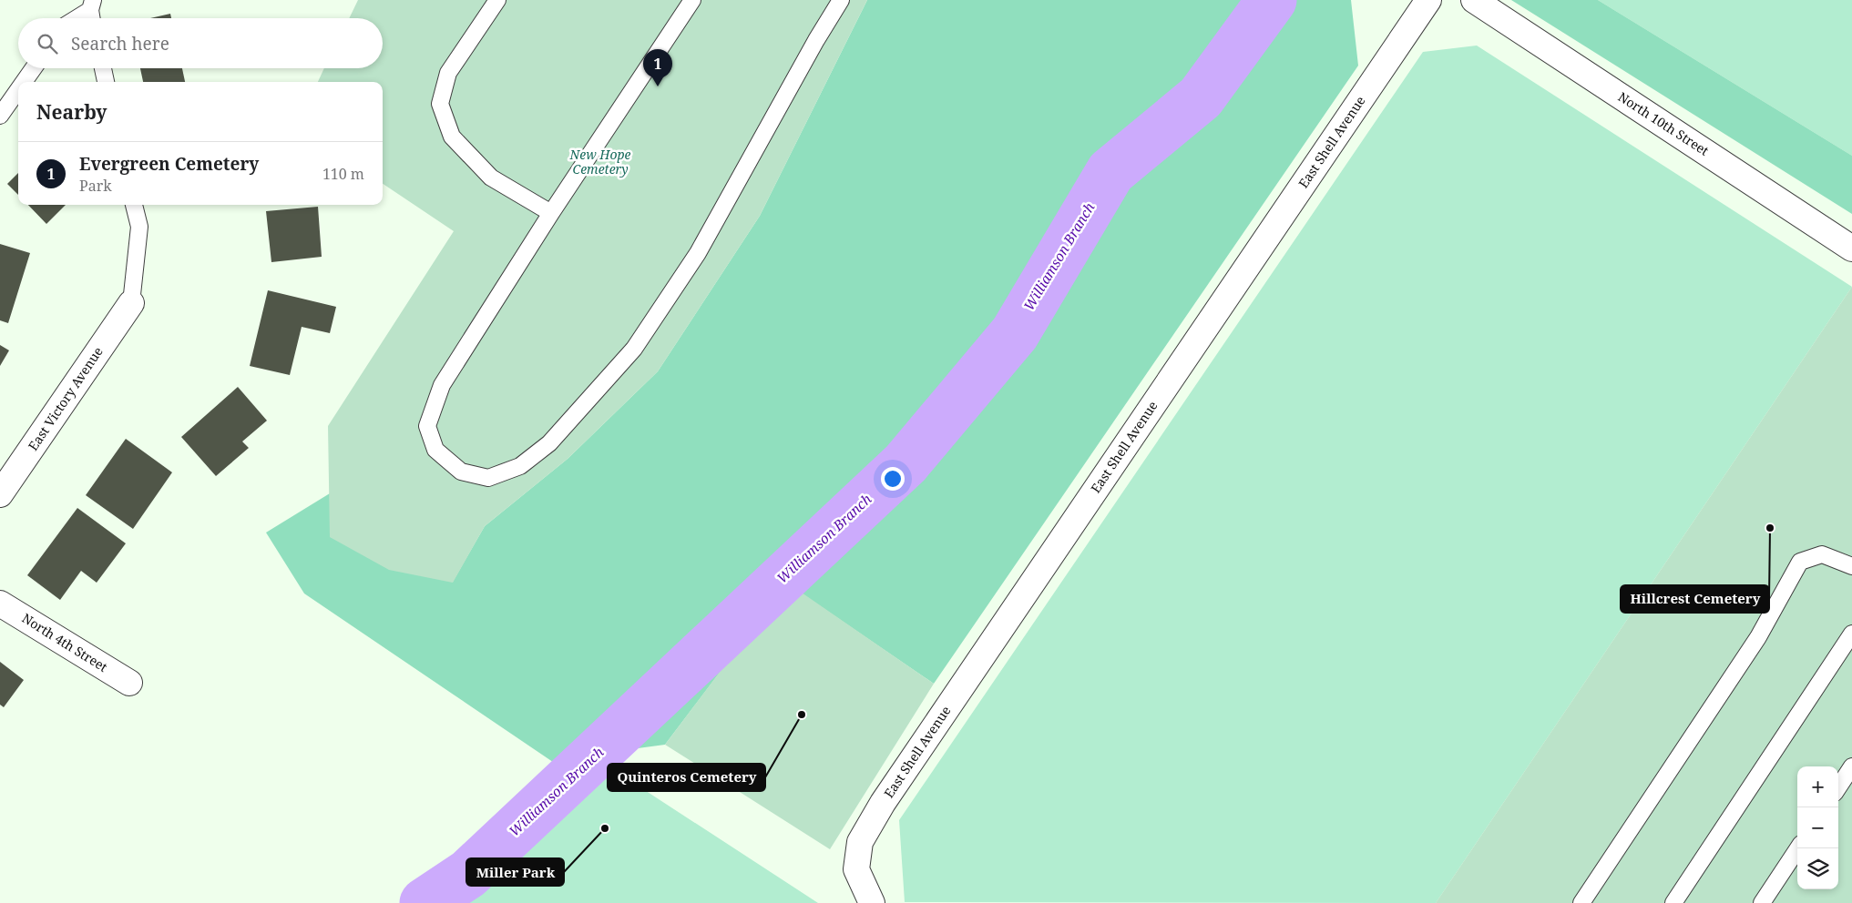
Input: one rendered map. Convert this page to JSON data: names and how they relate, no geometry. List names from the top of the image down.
{
  "streets": {
    "street": [
      "North 10th Street",
      "East Shell Avenue",
      "East Victory Avenue",
      "North 4th Street"
    ]
  },
  "water": ["Williamson Branch"],
  "parks": ["New Hope Cemetery"],
  "places": ["Hillcrest Cemetery", "Quinteros Cemetery", "Miller Park"],
  "page": {
    "search": "Search here",
    "pins": "1",
    "heading": "Nearby",
    "list": [
      {
        "mark": "1",
        "name": "Evergreen Cemetery",
        "note": "Park",
        "value": "110 m"
      }
    ],
    "map_buttons": ["+", "−"]
  }
}
